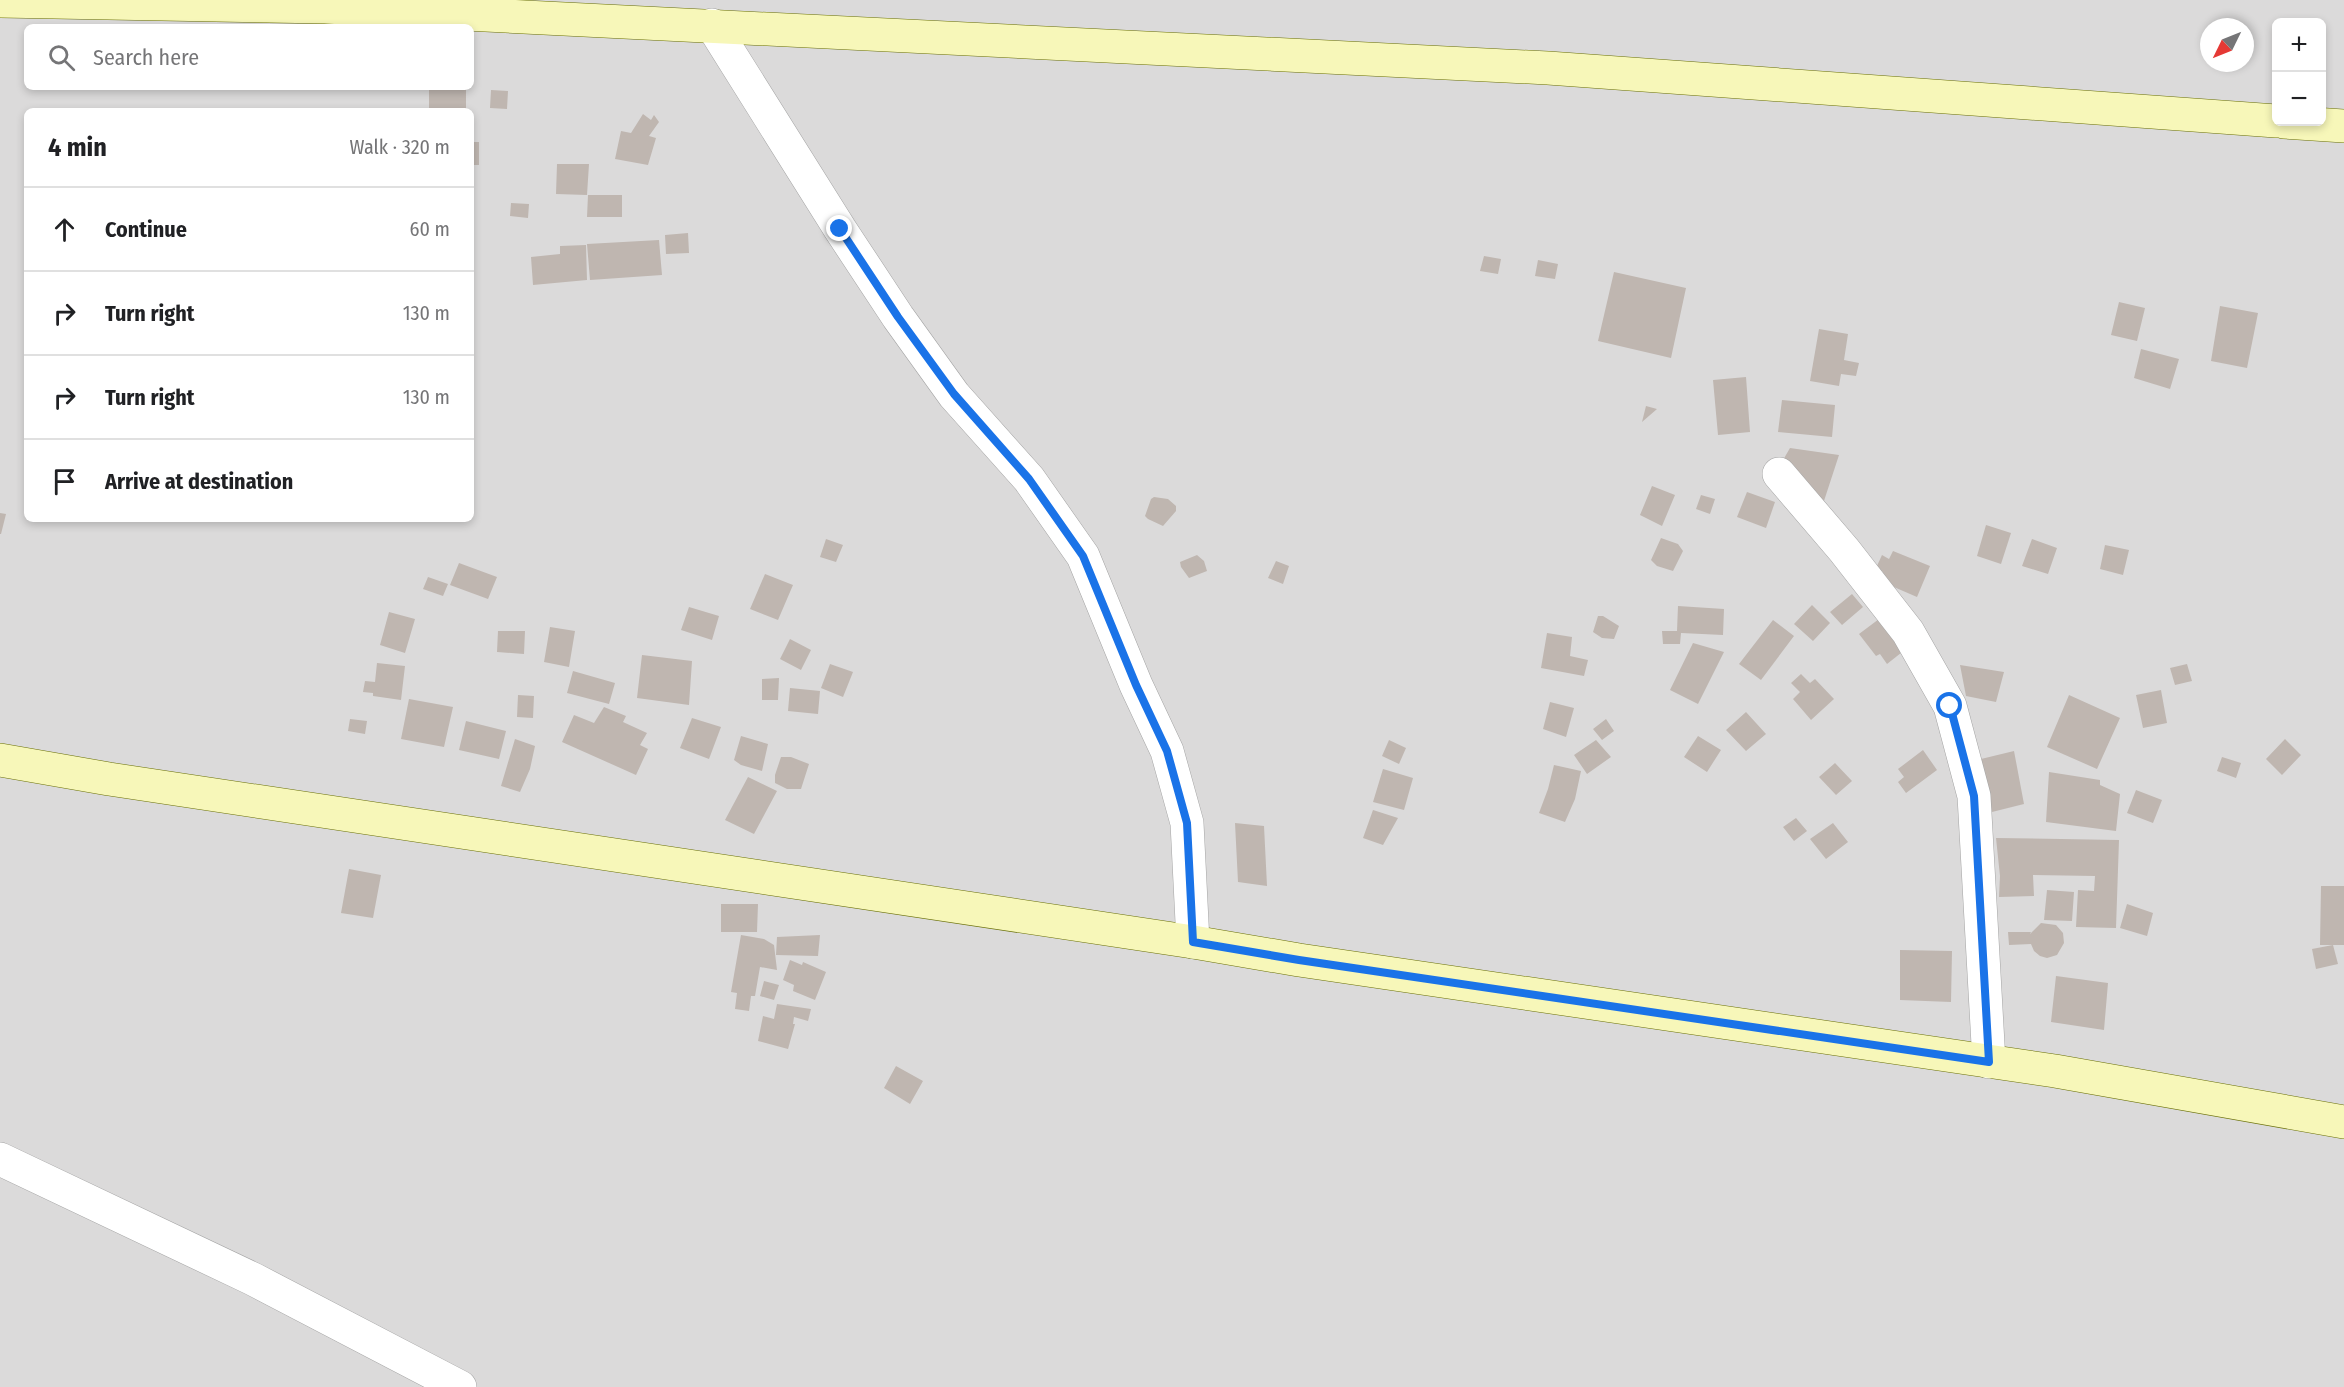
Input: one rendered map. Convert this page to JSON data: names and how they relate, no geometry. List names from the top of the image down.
{
  "north": "bottom left",
  "page": {
    "map_buttons": ["+", "−"],
    "search": "Search here",
    "heading": ["4 min", "Walk · 320 m"],
    "list": [
      ["Continue", "60 m"],
      ["Turn right", "130 m"],
      ["Turn right", "130 m"],
      "Arrive at destination"
    ]
  }
}
